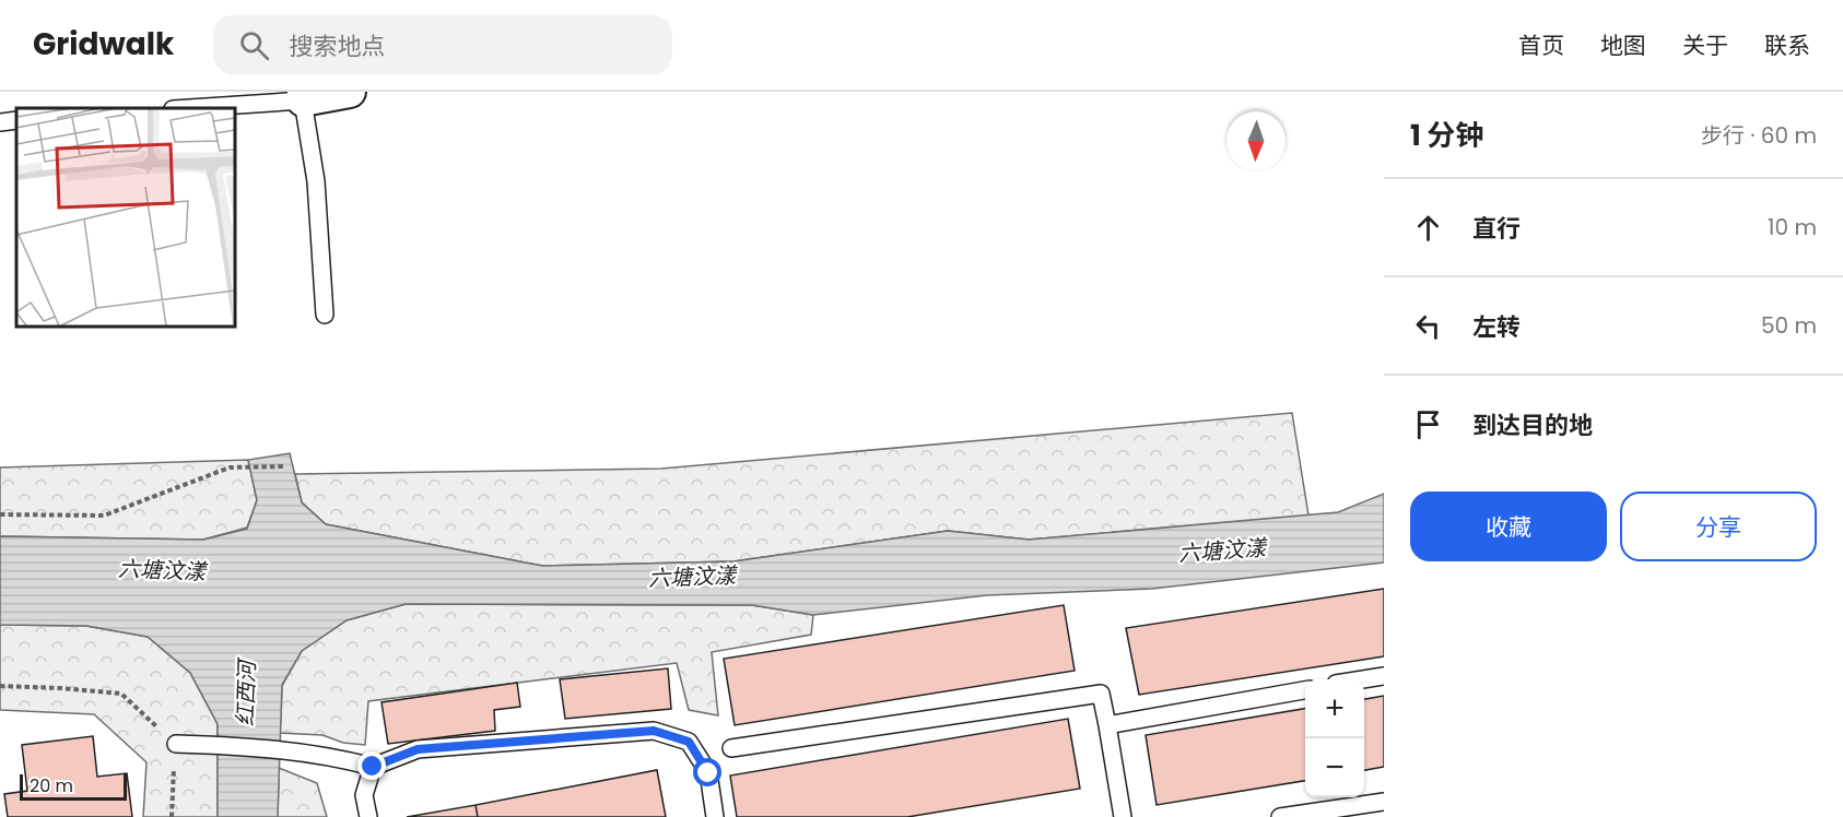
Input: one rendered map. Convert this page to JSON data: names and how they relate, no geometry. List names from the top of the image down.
{
  "water": ["六塘汶漾", "红西河"],
  "scale_bar": "20 m",
  "north": "bottom",
  "page": {
    "header": "Gridwalk",
    "search": "搜索地点",
    "nav": [
      "首页",
      "地图",
      "关于",
      "联系"
    ],
    "heading": ["1 分钟", "步行 · 60 m"],
    "list": [
      ["直行", "10 m"],
      ["左转", "50 m"],
      "到达目的地"
    ],
    "buttons": ["收藏", "分享"],
    "map_buttons": ["+", "−"],
    "scale": "20 m"
  }
}
